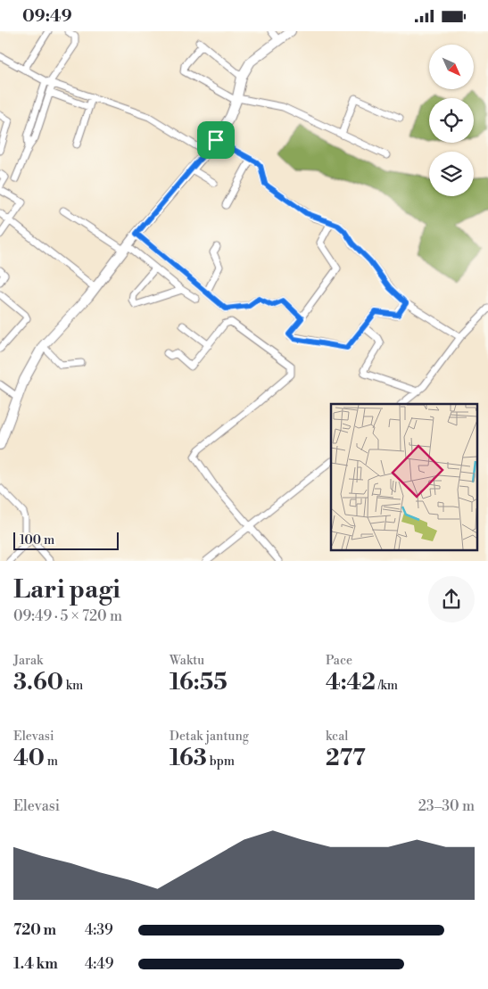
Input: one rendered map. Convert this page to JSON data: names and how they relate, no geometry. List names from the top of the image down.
{
  "scale_bar": "100 m",
  "north": "bottom right",
  "page": {
    "status": "09:49",
    "scale": "100 m",
    "heading": ["Lari pagi", "09:49 · 5 × 720 m"],
    "stats": [
      ["Jarak", "3.60 km"],
      ["Waktu", "16:55"],
      ["Pace", "4:42 /km"],
      ["Elevasi", "40 m"],
      ["Detak jantung", "163 bpm"],
      ["kcal", "277"]
    ],
    "chart": ["Elevasi", "23–30 m"],
    "list": [
      {
        "name": "720 m",
        "note": "4:39"
      },
      {
        "name": "1.4 km",
        "note": "4:49"
      }
    ]
  }
}
